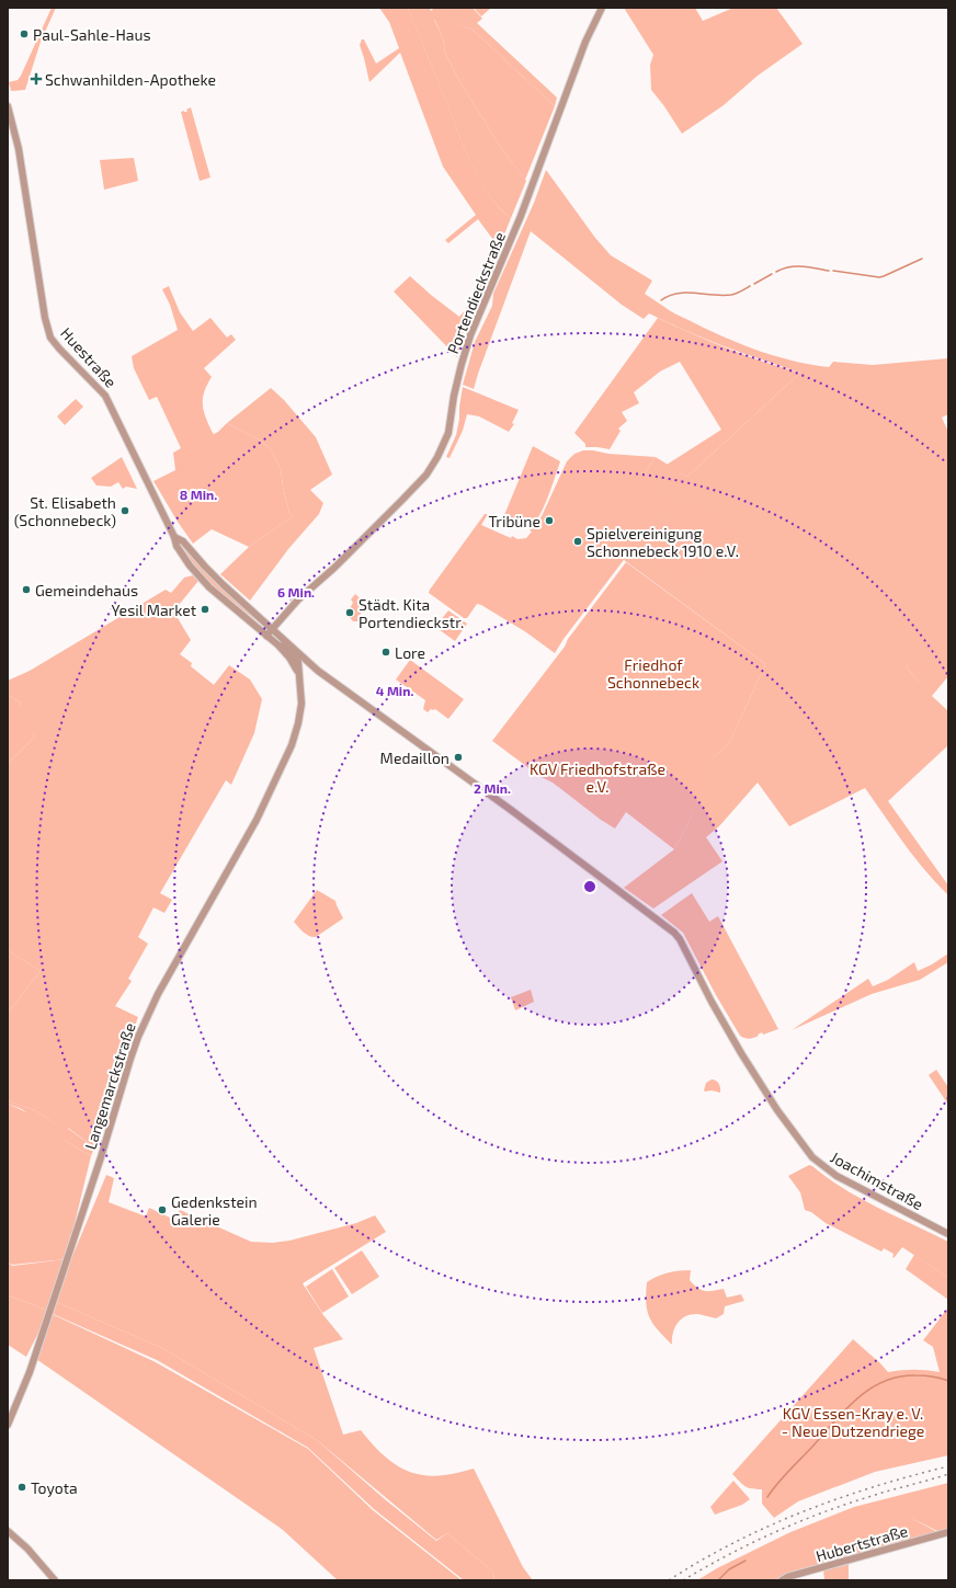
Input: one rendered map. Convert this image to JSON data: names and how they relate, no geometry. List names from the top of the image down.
{
  "streets": {
    "street": [
      "Portendieckstraße",
      "Huestraße",
      "Langemarckstraße",
      "Joachimstraße",
      "Hubertstraße"
    ]
  },
  "crossings": [
    ["Portendieckstraße", "Huestraße"],
    ["Huestraße", "Langemarckstraße"],
    ["Langemarckstraße", "Joachimstraße"]
  ],
  "parks": ["Friedhof Schonnebeck", "KGV Friedhofstraße e.V.", "KGV Essen-Kray e. V. - Neue Dutzendriege"],
  "places": {
    "other": [
      "Paul-Sahle-Haus",
      "St. Elisabeth (Schonnebeck)",
      "Tribüne",
      "Spielvereinigung Schonnebeck 1910 e.V.",
      "Gemeindehaus",
      "Yesil Market",
      "Städt. Kita Portendieckstr.",
      "Lore",
      "Medaillon",
      "Gedenkstein Galerie",
      "Toyota"
    ],
    "health": ["Schwanhilden-Apotheke"]
  },
  "rings": [
    "8 Min.",
    "6 Min.",
    "4 Min.",
    "2 Min."
  ]
}
